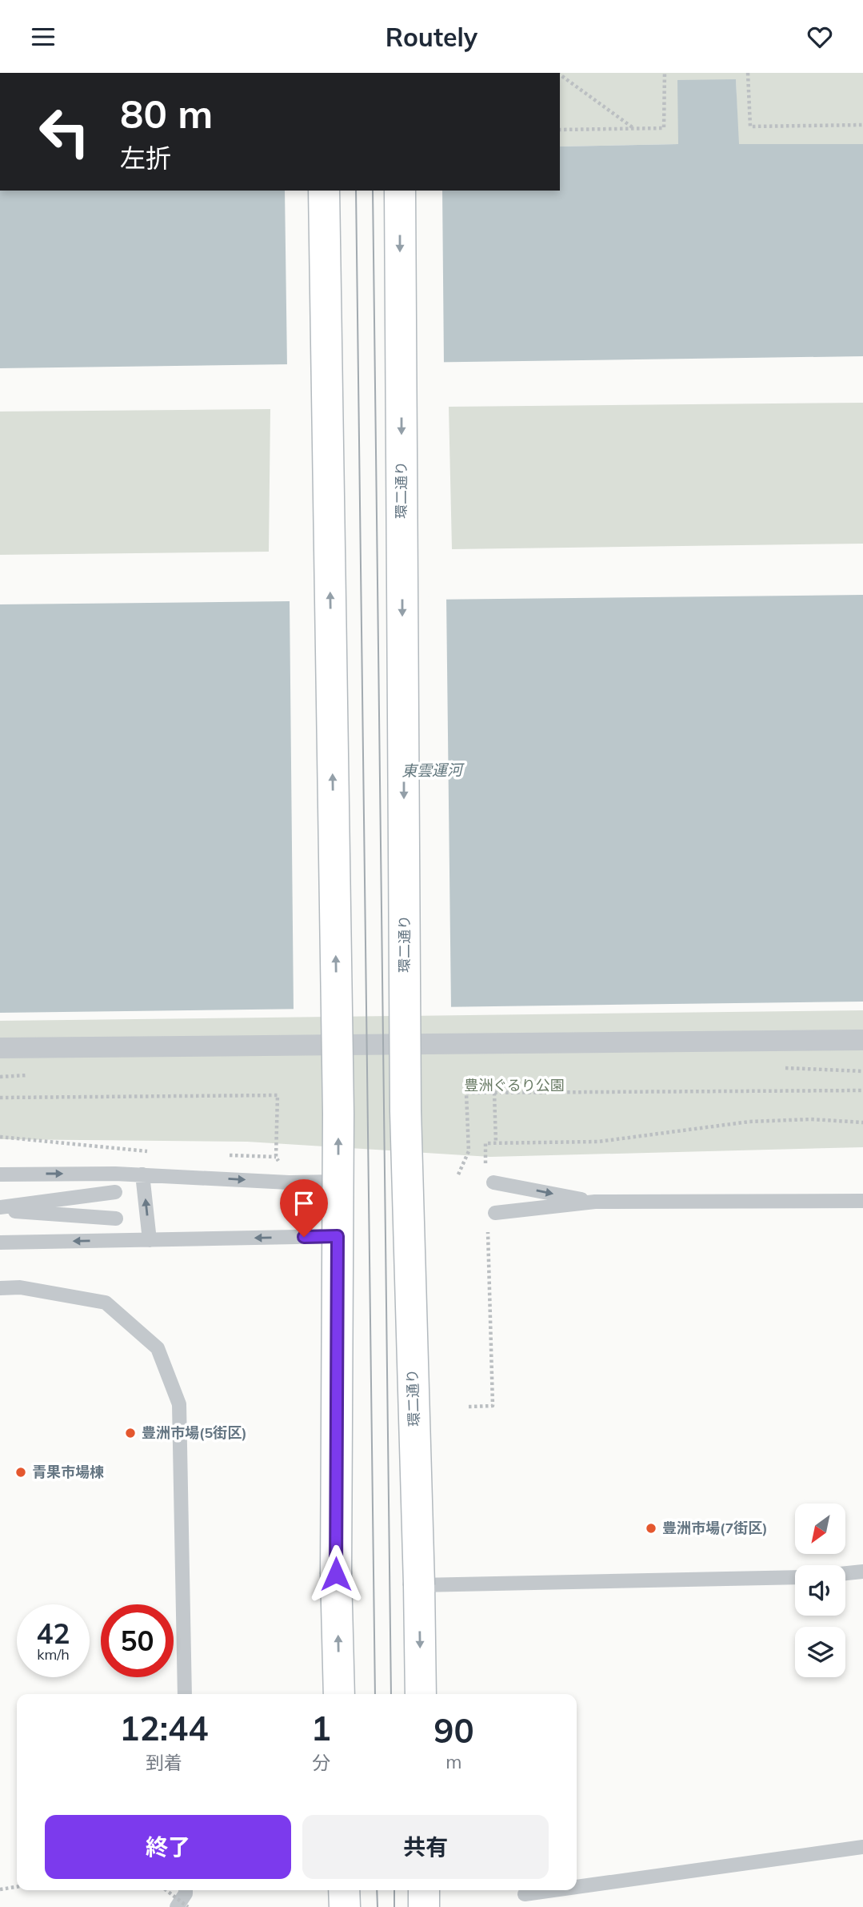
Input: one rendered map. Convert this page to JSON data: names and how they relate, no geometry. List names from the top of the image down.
{
  "streets": {
    "main road": ["環二通り"]
  },
  "water": ["東雲運河"],
  "parks": ["豊洲ぐるり公園"],
  "places": ["豊洲市場(5街区)", "青果市場棟", "豊洲市場(7街区)"],
  "north": "bottom left",
  "page": {
    "header": "Routely",
    "turn": ["80 m", "左折"],
    "speed": "42 km/h",
    "limit": "50",
    "eta": [
      "12:44",
      "到着",
      "1",
      "分",
      "90",
      "m"
    ],
    "buttons": ["終了", "共有"]
  }
}
